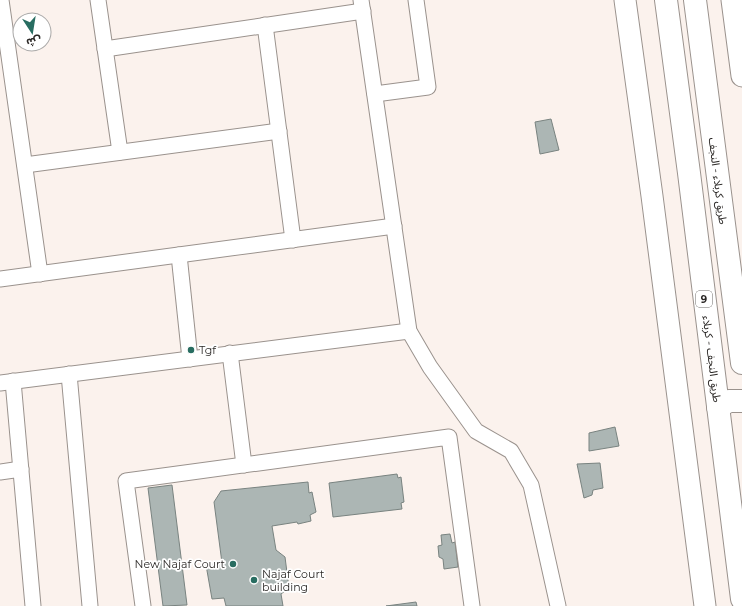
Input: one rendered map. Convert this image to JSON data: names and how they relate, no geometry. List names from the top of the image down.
{
  "streets": {
    "highway": ["طريق کربلاء - النجف", "9", "طريق النجف - کربلاء"]
  },
  "places": ["Tgf", "New Najaf Court", "Najaf Court building"],
  "north": "bottom"
}
